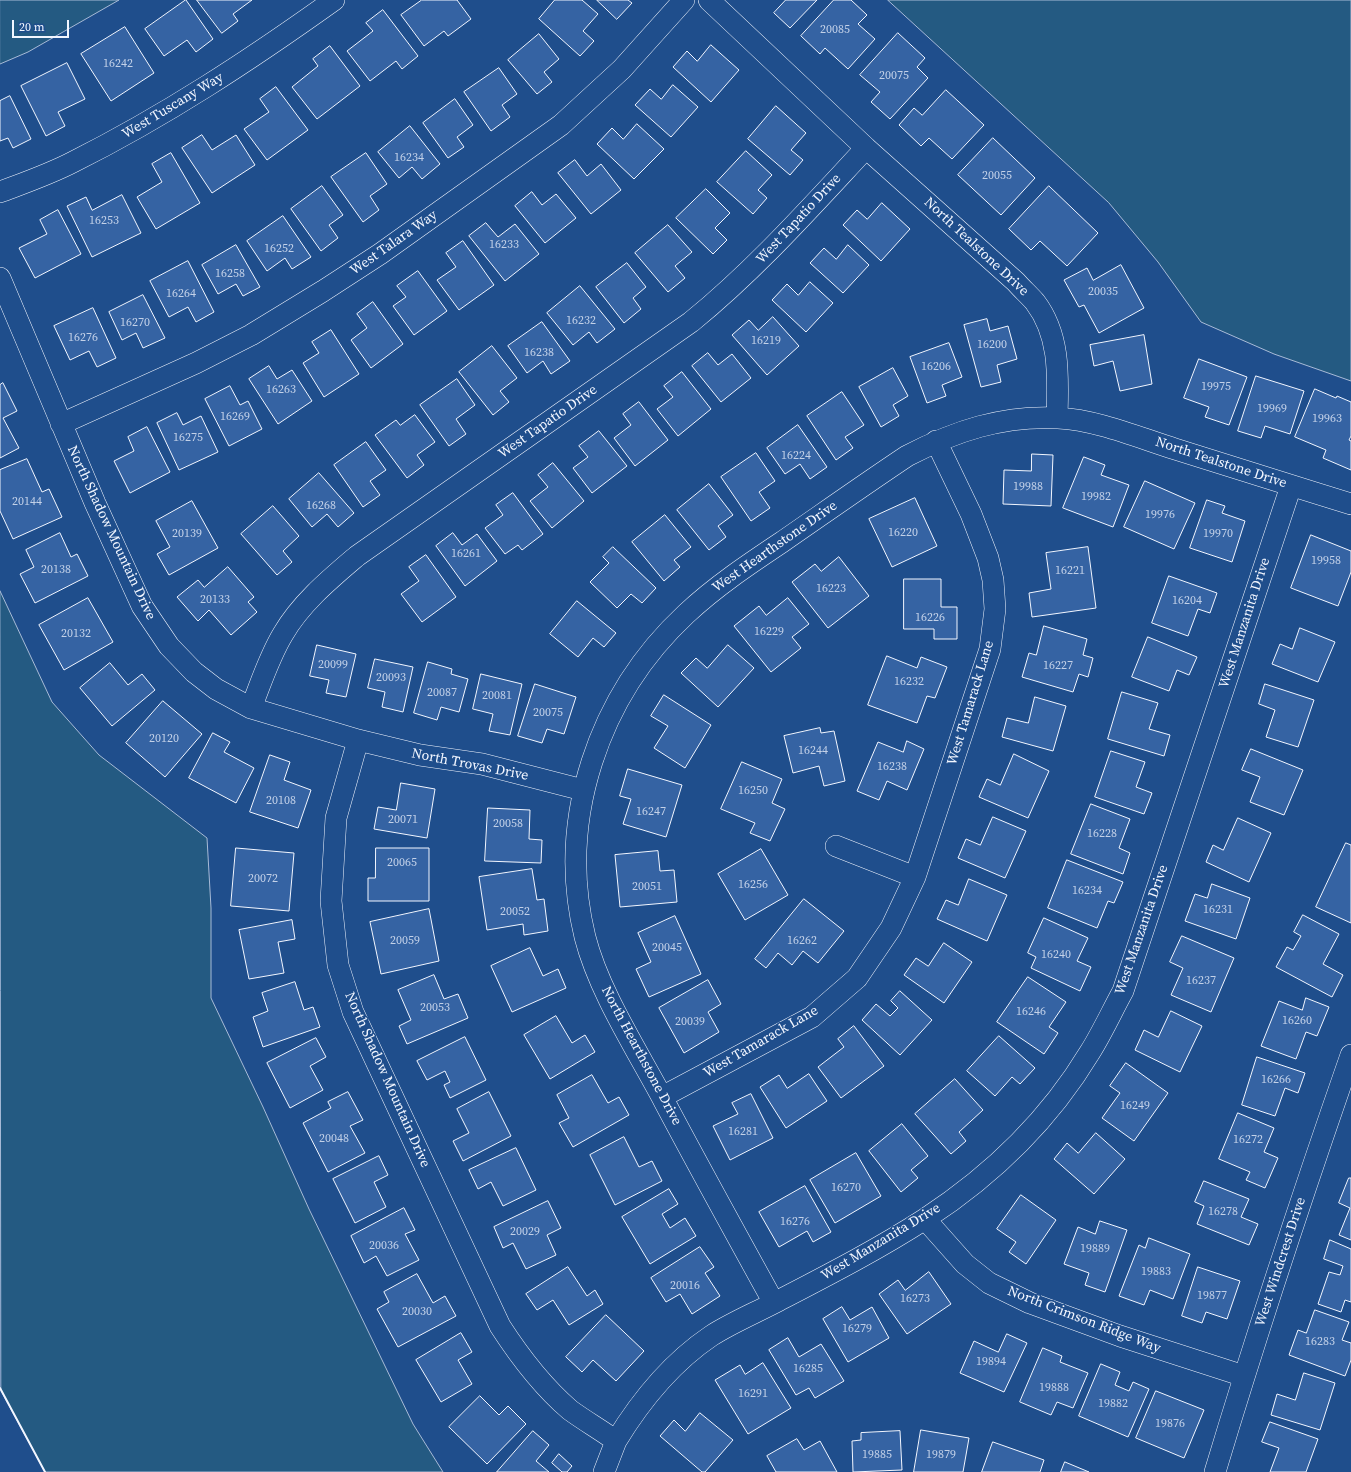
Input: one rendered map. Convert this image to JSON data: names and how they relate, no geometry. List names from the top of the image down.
{
  "streets": {
    "street": [
      "West Tuscany Way",
      "West Tapatio Drive",
      "West Talara Way",
      "North Tealstone Drive",
      "North Shadow Mountain Drive",
      "West Hearthstone Drive",
      "West Manzanita Drive",
      "West Tamarack Lane",
      "North Trovas Drive",
      "North Hearthstone Drive",
      "West Windcrest Drive",
      "North Crimson Ridge Way"
    ]
  },
  "crossings": [
    ["West Tapatio Drive", "North Tealstone Drive"],
    ["West Tapatio Drive", "North Shadow Mountain Drive"],
    ["West Talara Way", "North Shadow Mountain Drive"],
    ["North Tealstone Drive", "West Hearthstone Drive"],
    ["North Tealstone Drive", "West Manzanita Drive"],
    ["North Shadow Mountain Drive", "West Manzanita Drive"],
    ["North Shadow Mountain Drive", "North Trovas Drive"],
    ["West Hearthstone Drive", "West Tamarack Lane"],
    ["West Hearthstone Drive", "North Trovas Drive"],
    ["West Hearthstone Drive", "North Hearthstone Drive"],
    ["West Manzanita Drive", "North Hearthstone Drive"],
    ["West Manzanita Drive", "North Crimson Ridge Way"],
    ["West Tamarack Lane", "North Hearthstone Drive"],
    ["North Trovas Drive", "North Hearthstone Drive"],
    ["West Windcrest Drive", "North Crimson Ridge Way"]
  ],
  "house_numbers": [
    "20085",
    "16242",
    "20075",
    "16234",
    "20055",
    "16253",
    "16233",
    "16252",
    "16258",
    "20035",
    "16264",
    "16232",
    "16270",
    "16276",
    "16219",
    "16200",
    "16238",
    "16206",
    "19975",
    "16263",
    "19969",
    "16269",
    "19963",
    "16275",
    "16224",
    "19988",
    "19982",
    "20144",
    "16268",
    "19976",
    "16220",
    "20139",
    "19970",
    "16261",
    "19958",
    "20138",
    "16221",
    "16223",
    "20133",
    "16204",
    "16226",
    "16229",
    "20132",
    "20099",
    "16227",
    "20093",
    "16232",
    "20087",
    "20081",
    "20075",
    "20120",
    "16244",
    "16238",
    "16250",
    "20108",
    "16247",
    "20071",
    "20058",
    "16228",
    "20065",
    "20072",
    "16256",
    "20051",
    "16234",
    "16231",
    "20052",
    "20059",
    "16262",
    "20045",
    "16240",
    "16237",
    "20053",
    "16246",
    "16260",
    "20039",
    "16266",
    "16249",
    "16281",
    "20048",
    "16272",
    "16270",
    "16278",
    "16276",
    "20029",
    "20036",
    "19889",
    "19883",
    "20016",
    "19877",
    "16273",
    "20030",
    "16279",
    "16283",
    "19894",
    "16285",
    "19888",
    "16291",
    "19882",
    "19876",
    "19885",
    "19879"
  ],
  "scale_bar": "20 m"
}
